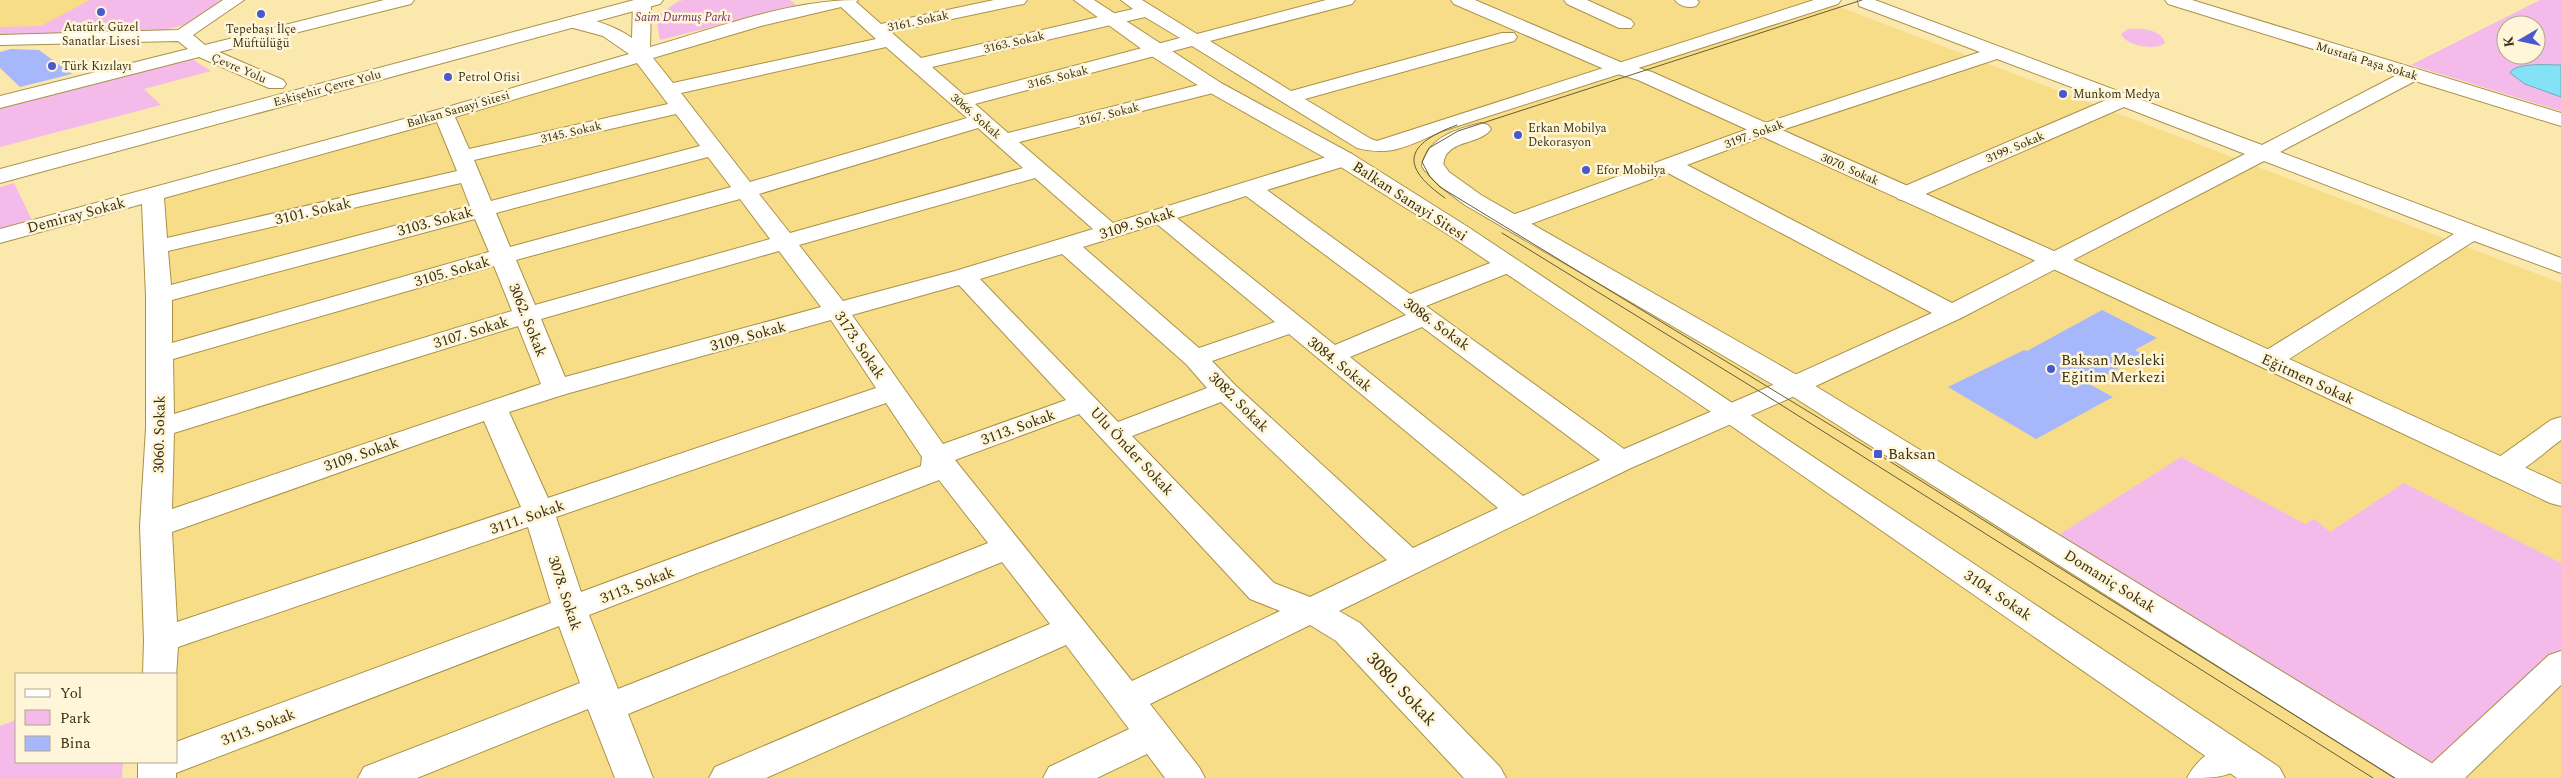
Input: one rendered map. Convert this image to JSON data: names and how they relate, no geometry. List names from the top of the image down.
{
  "streets": {
    "main road": [
      "3161. Sokak",
      "3163. Sokak",
      "Mustafa Paşa Sokak",
      "Çevre Yolu",
      "3165. Sokak",
      "Eskişehir Çevre Yolu",
      "Balkan Sanayi Sitesi",
      "3167. Sokak",
      "3066. Sokak",
      "3145. Sokak",
      "3197. Sokak",
      "3199. Sokak",
      "3070. Sokak",
      "3101. Sokak",
      "Demiray Sokak",
      "3103. Sokak",
      "3109. Sokak",
      "3105. Sokak",
      "3062. Sokak",
      "3086. Sokak",
      "3107. Sokak",
      "3173. Sokak",
      "3084. Sokak",
      "Eğitmen Sokak",
      "3082. Sokak",
      "3113. Sokak",
      "3060. Sokak",
      "Ulu Önder Sokak",
      "3111. Sokak",
      "Domaniç Sokak",
      "3078. Sokak",
      "3104. Sokak",
      "3080. Sokak"
    ]
  },
  "crossings": [
    ["3161. Sokak", "3066. Sokak"],
    ["3161. Sokak", "3145. Sokak"],
    ["3161. Sokak", "3173. Sokak"],
    ["3163. Sokak", "Balkan Sanayi Sitesi"],
    ["3163. Sokak", "3066. Sokak"],
    ["Çevre Yolu", "Eskişehir Çevre Yolu"],
    ["3165. Sokak", "Balkan Sanayi Sitesi"],
    ["3165. Sokak", "3066. Sokak"],
    ["Eskişehir Çevre Yolu", "3173. Sokak"],
    ["Balkan Sanayi Sitesi", "3167. Sokak"],
    ["Balkan Sanayi Sitesi", "3066. Sokak"],
    ["Balkan Sanayi Sitesi", "Demiray Sokak"],
    ["Balkan Sanayi Sitesi", "3109. Sokak"],
    ["Balkan Sanayi Sitesi", "3062. Sokak"],
    ["Balkan Sanayi Sitesi", "3173. Sokak"],
    ["Balkan Sanayi Sitesi", "3060. Sokak"],
    ["Balkan Sanayi Sitesi", "3104. Sokak"],
    ["3167. Sokak", "3066. Sokak"],
    ["3066. Sokak", "3109. Sokak"],
    ["3066. Sokak", "3105. Sokak"],
    ["3066. Sokak", "3107. Sokak"],
    ["3145. Sokak", "3101. Sokak"],
    ["3145. Sokak", "3062. Sokak"],
    ["3145. Sokak", "3173. Sokak"],
    ["3197. Sokak", "3070. Sokak"],
    ["3197. Sokak", "Domaniç Sokak"],
    ["3199. Sokak", "3070. Sokak"],
    ["3070. Sokak", "Eğitmen Sokak"],
    ["3070. Sokak", "Domaniç Sokak"],
    ["3101. Sokak", "3062. Sokak"],
    ["3101. Sokak", "3060. Sokak"],
    ["Demiray Sokak", "3060. Sokak"],
    ["3103. Sokak", "3062. Sokak"],
    ["3103. Sokak", "3173. Sokak"],
    ["3103. Sokak", "3060. Sokak"],
    ["3109. Sokak", "3062. Sokak"],
    ["3109. Sokak", "3086. Sokak"],
    ["3109. Sokak", "3173. Sokak"],
    ["3109. Sokak", "3084. Sokak"],
    ["3109. Sokak", "3082. Sokak"],
    ["3109. Sokak", "3060. Sokak"],
    ["3109. Sokak", "Ulu Önder Sokak"],
    ["3109. Sokak", "3078. Sokak"],
    ["3105. Sokak", "3062. Sokak"],
    ["3105. Sokak", "3173. Sokak"],
    ["3105. Sokak", "3060. Sokak"],
    ["3062. Sokak", "3107. Sokak"],
    ["3107. Sokak", "3173. Sokak"],
    ["3107. Sokak", "3060. Sokak"],
    ["3173. Sokak", "3113. Sokak"],
    ["3173. Sokak", "3111. Sokak"],
    ["3113. Sokak", "Ulu Önder Sokak"],
    ["3113. Sokak", "3078. Sokak"],
    ["3060. Sokak", "3111. Sokak"],
    ["Ulu Önder Sokak", "3080. Sokak"],
    ["3111. Sokak", "3078. Sokak"]
  ],
  "parks": ["Saim Durmuş Parkı"],
  "places": {
    "other": [
      "Atatürk Güzel Sanatlar Lisesi",
      "Tepebaşı İlçe Müftülüğü",
      "Türk Kızılayı",
      "Petrol Ofisi",
      "Munkom Medya",
      "Erkan Mobilya Dekorasyon",
      "Efor Mobilya",
      "Baksan Mesleki Eğitim Merkezi"
    ],
    "transit": ["Baksan"]
  },
  "legend": ["Yol", "Park", "Bina"],
  "north": "left"
}
